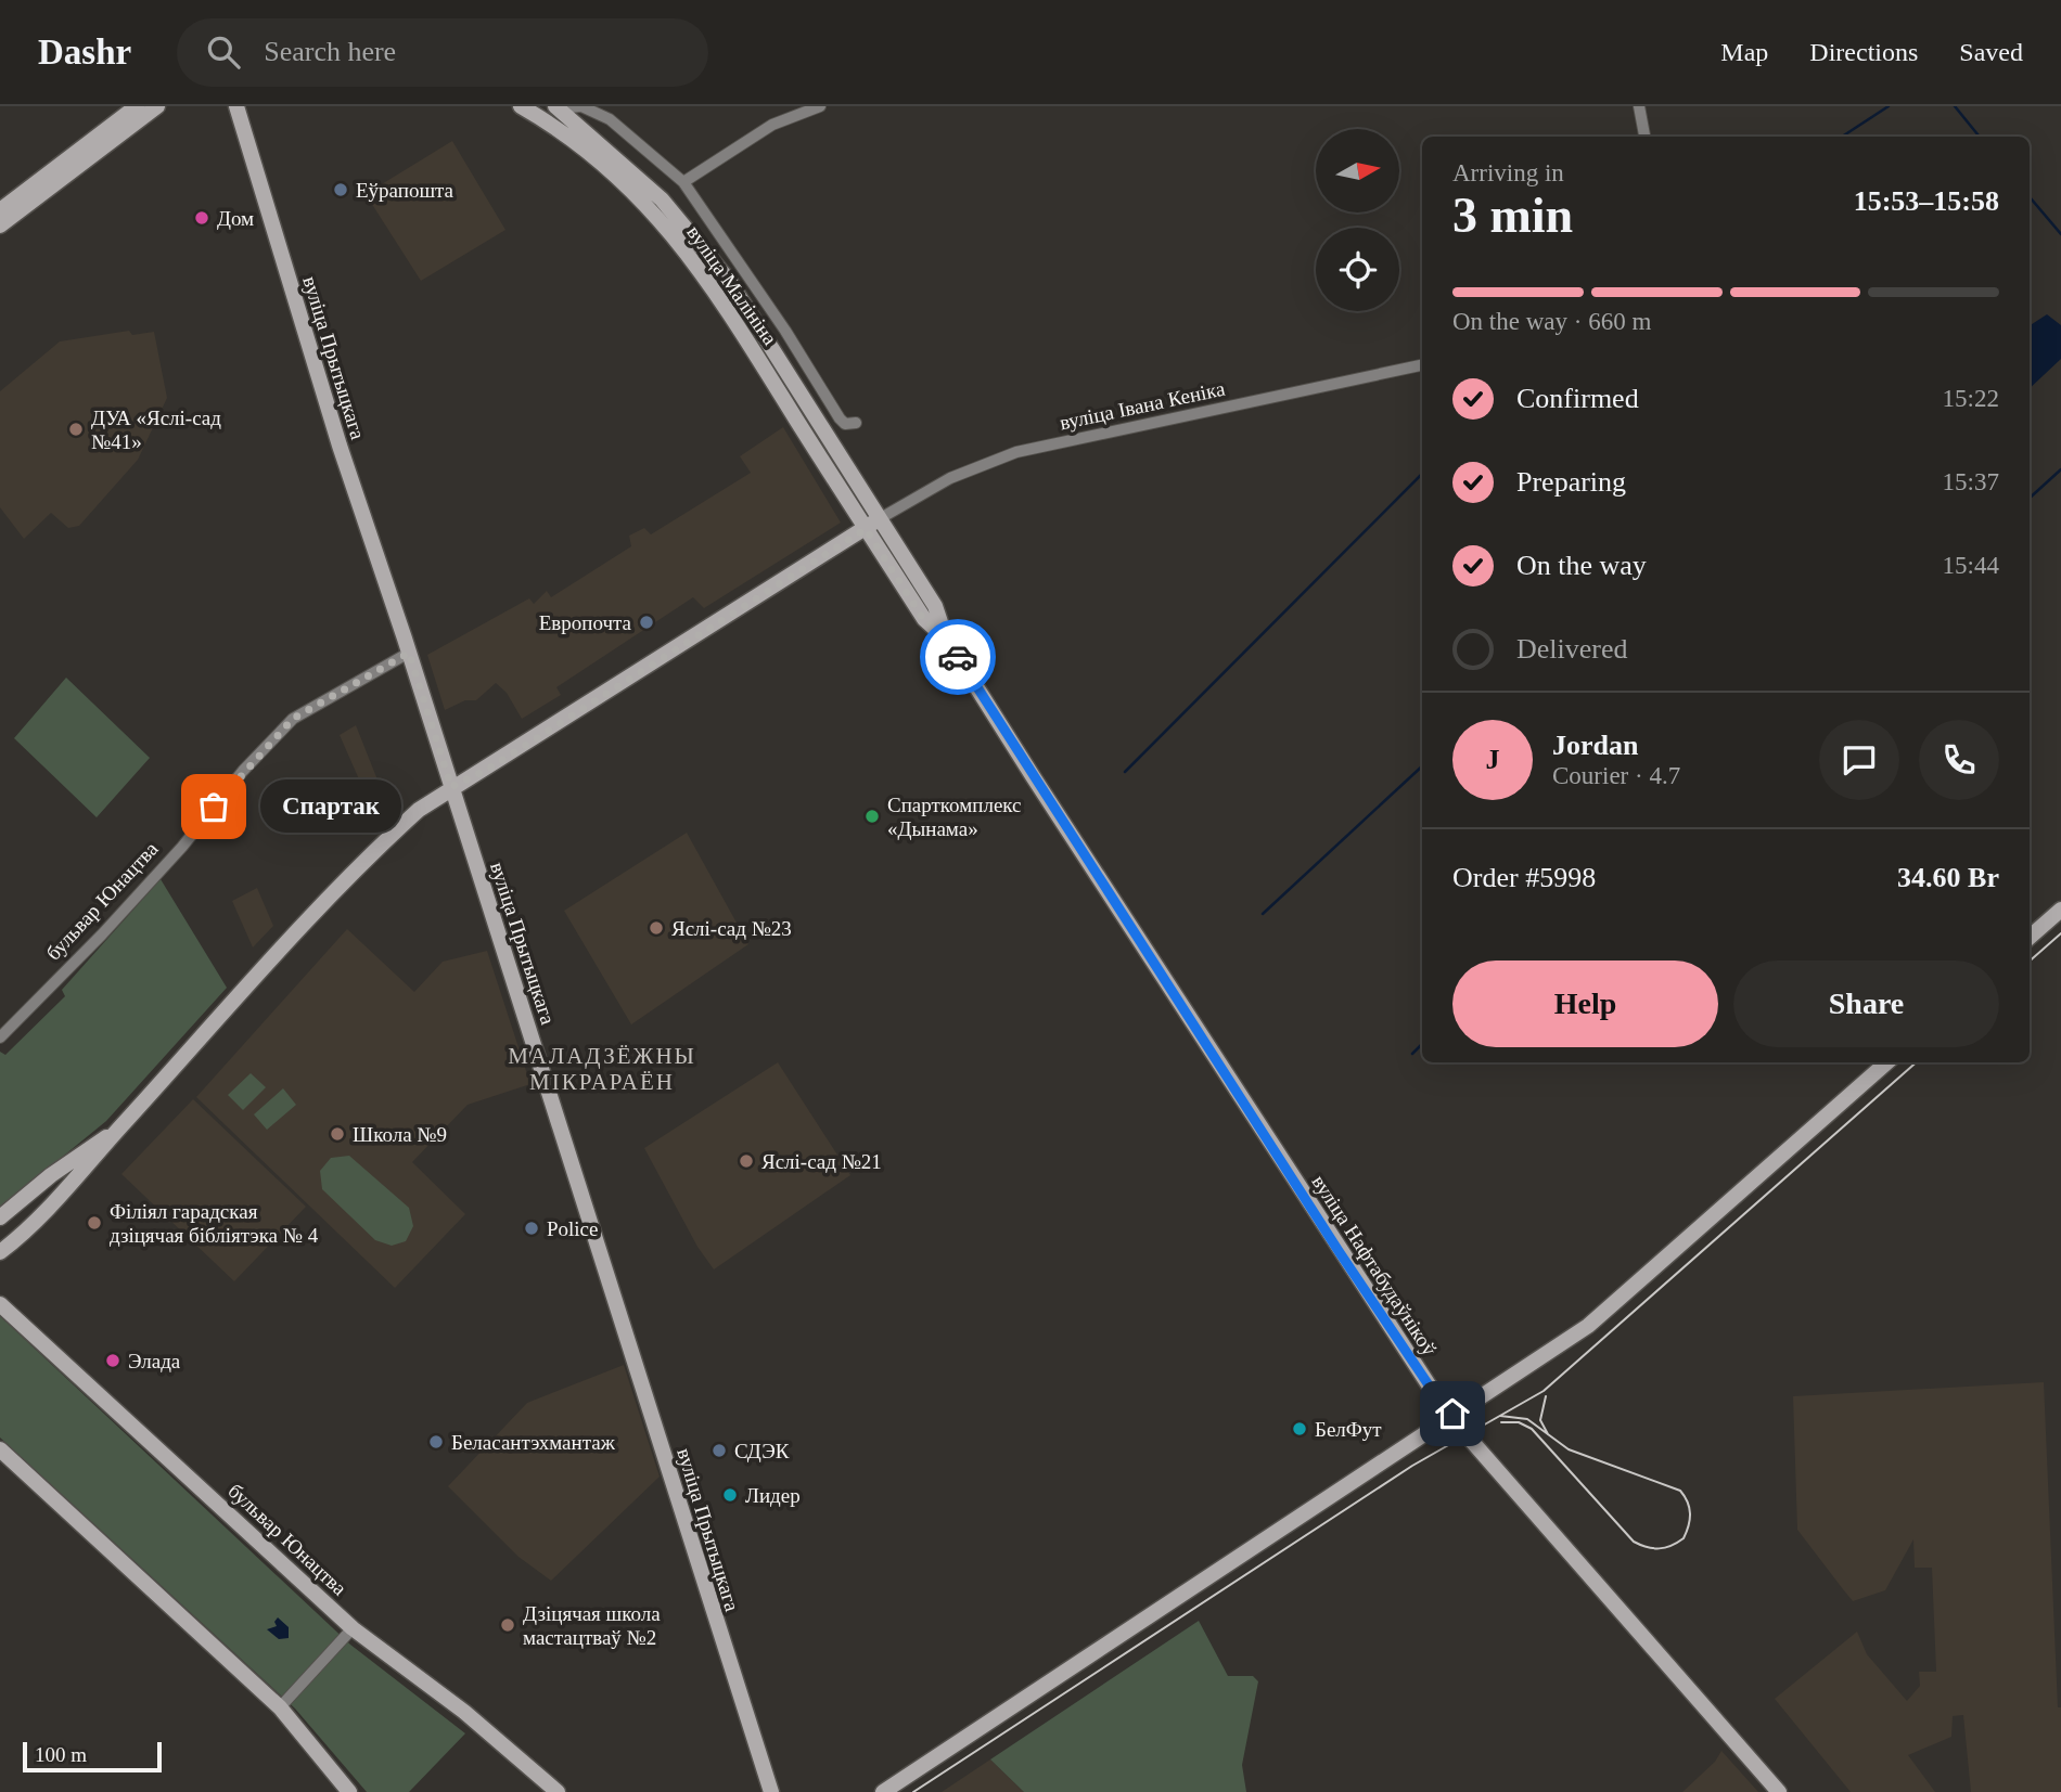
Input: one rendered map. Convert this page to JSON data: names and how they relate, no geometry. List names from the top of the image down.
{
  "streets": {
    "main road": [
      "вуліца Малініна",
      "вуліца Прытыцкага",
      "бульвар Юнацтва",
      "вуліца Нафтабудаўнікоў"
    ],
    "street": ["вуліца Івана Кеніка"]
  },
  "crossings": [
    ["вуліца Малініна", "вуліца Івана Кеніка"],
    ["вуліца Малініна", "вуліца Нафтабудаўнікоў"],
    ["вуліца Прытыцкага", "бульвар Юнацтва"],
    ["вуліца Івана Кеніка", "вуліца Нафтабудаўнікоў"]
  ],
  "districts": ["МАЛАДЗЁЖНЫ МІКРАРАЁН"],
  "places": [
    "Еўрапошта",
    "Дом",
    "ДУА «Яслі-сад №41»",
    "Европочта",
    "Спартак",
    "Спарткомплекс «Дынама»",
    "Яслі-сад №23",
    "Школа №9",
    "Яслі-сад №21",
    "Філіял гарадская дзіцячая бібліятэка № 4",
    "Police",
    "Элада",
    "БелФут",
    "Беласантэхмантаж",
    "СДЭК",
    "Лидер",
    "Дзіцячая школа мастацтваў №2"
  ],
  "scale_bar": "100 m",
  "north": "right",
  "page": {
    "header": "Dashr",
    "search": "Search here",
    "nav": ["Map", "Directions", "Saved"],
    "heading": ["3 min", "Arriving in", "15:53–15:58"],
    "panel": [
      "Jordan",
      "Courier · 4.7",
      "Order #5998",
      "34.60 Br"
    ],
    "bar": "On the way · 660 m",
    "list": [
      ["Confirmed", "15:22"],
      ["Preparing", "15:37"],
      ["On the way", "15:44"],
      "Delivered"
    ],
    "round": "J",
    "bubble": "Спартак",
    "buttons": ["Help", "Share"],
    "scale": "100 m"
  }
}
